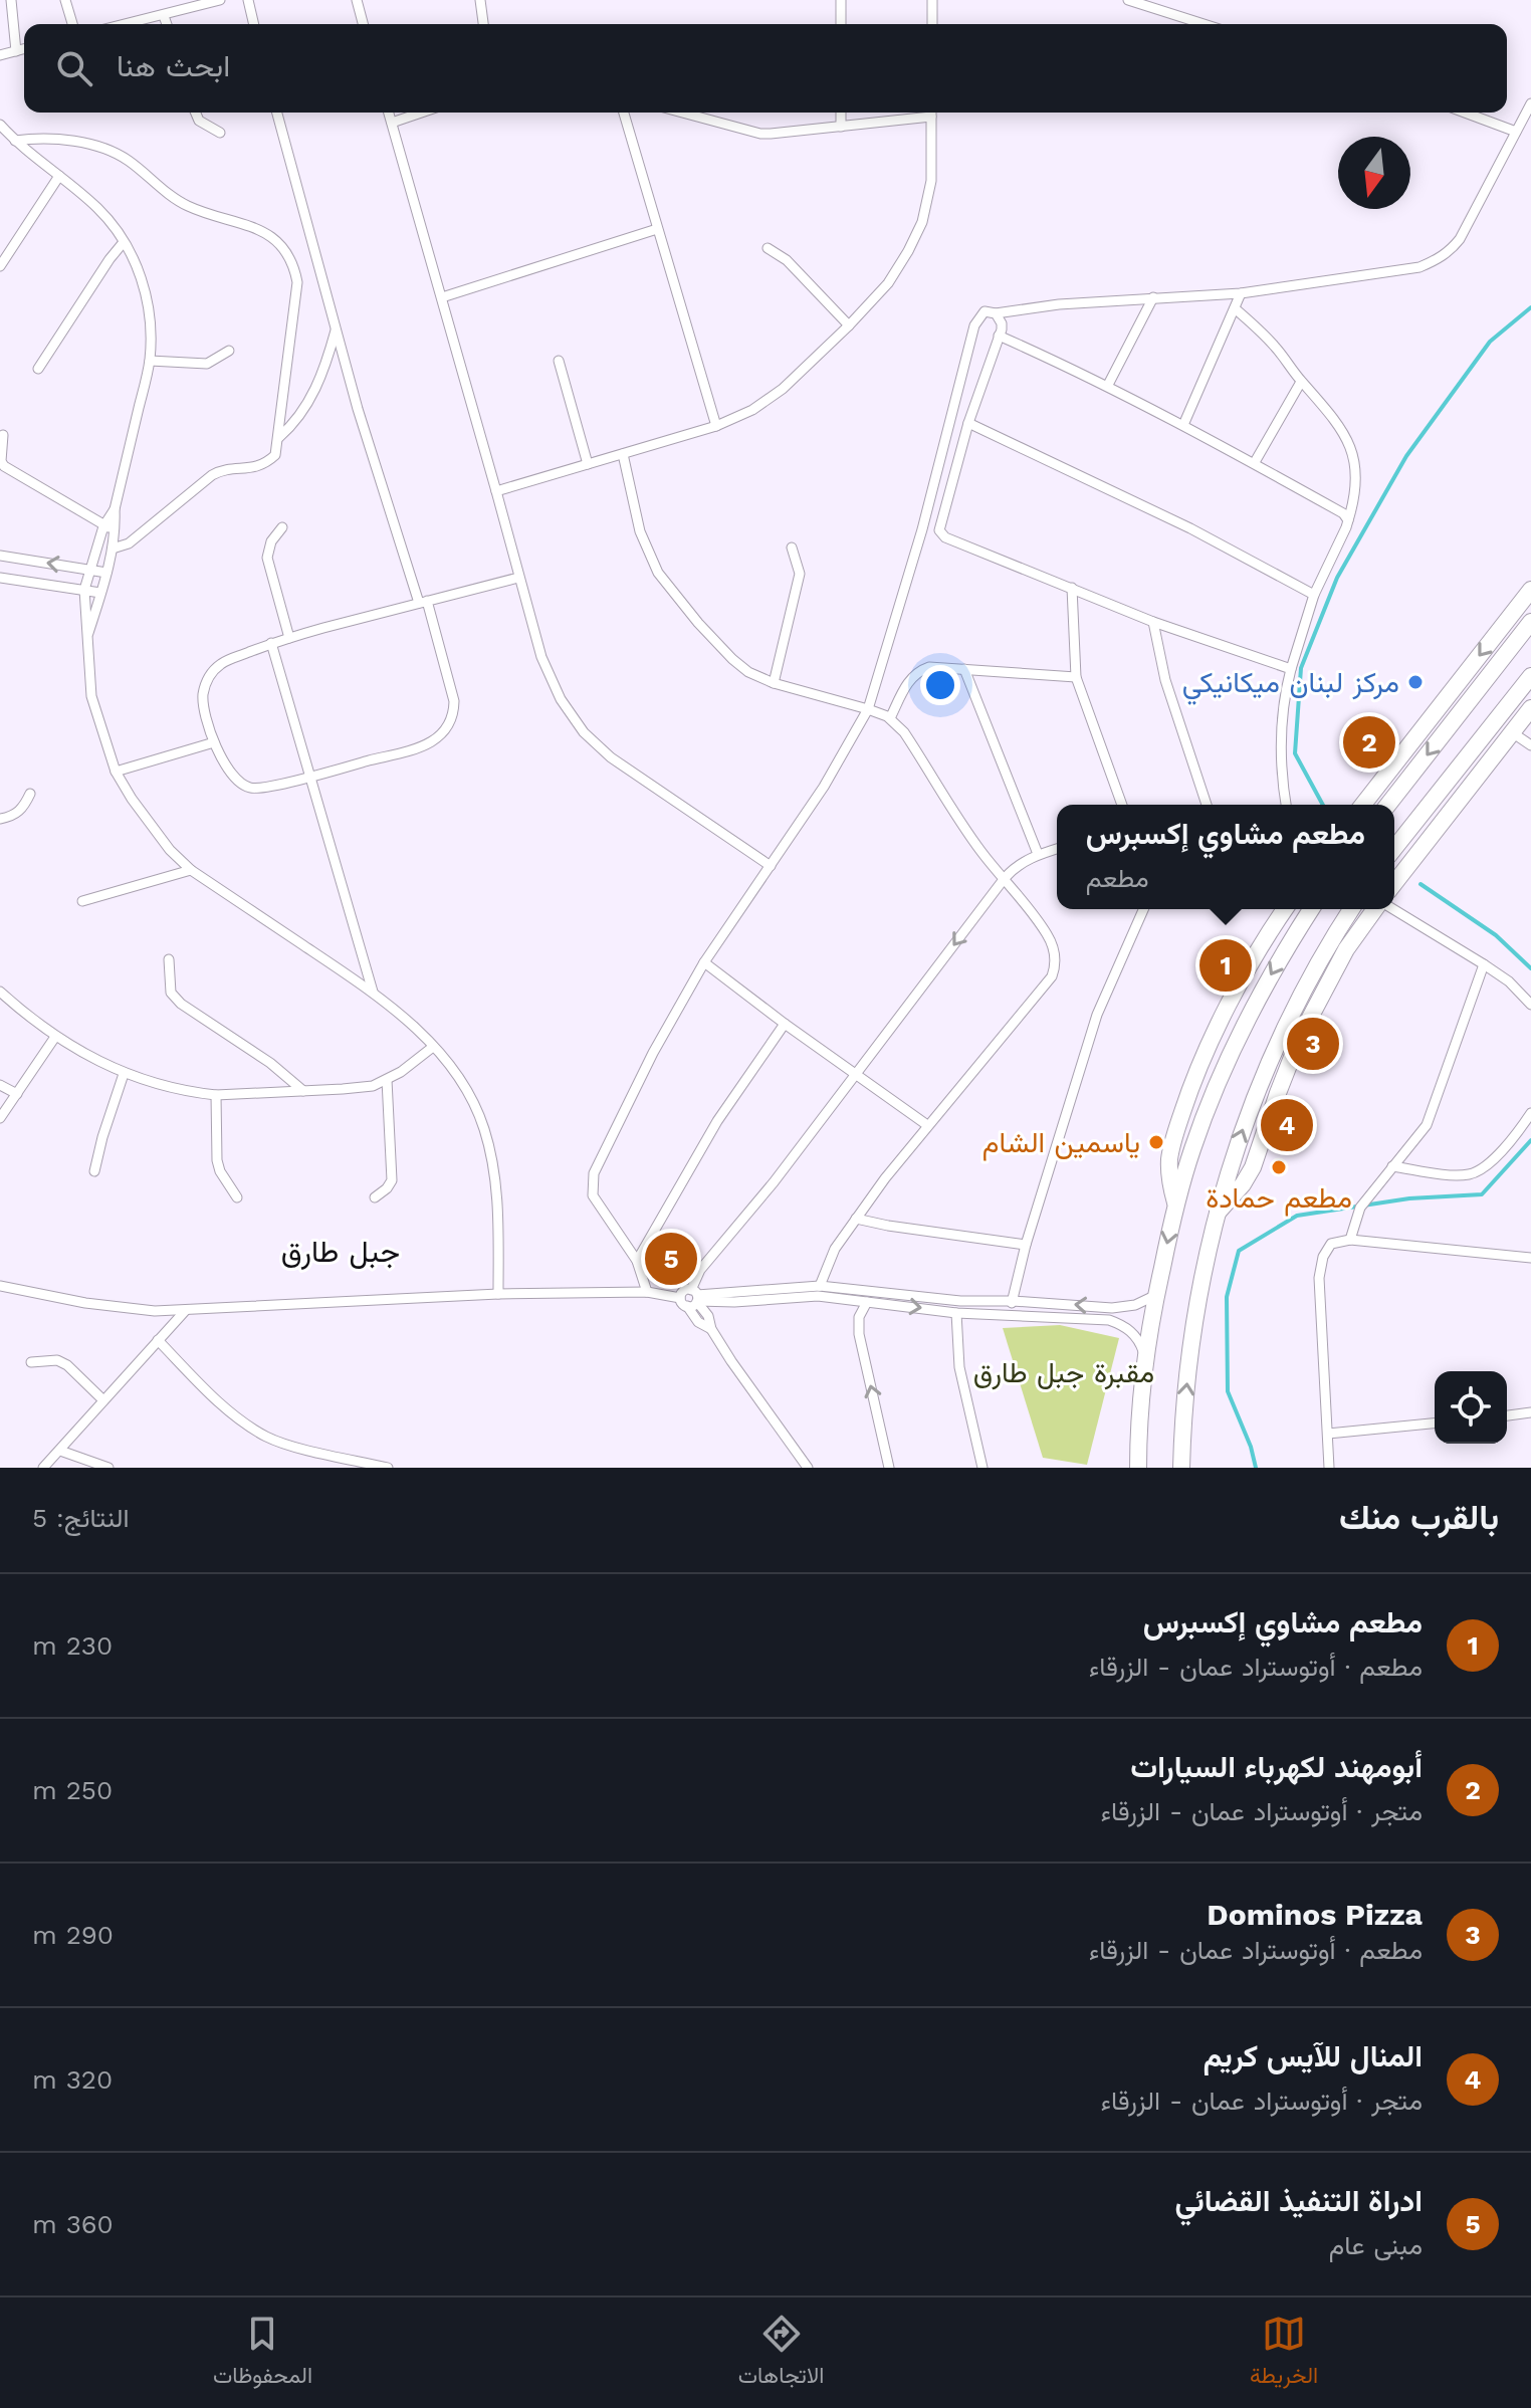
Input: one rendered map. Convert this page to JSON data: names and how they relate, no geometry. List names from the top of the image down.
{
  "districts": ["جبل طارق"],
  "parks": ["مقبرة جبل طارق"],
  "places": ["مركز لبنان ميكانيكي", "ياسمين الشام", "مطعم حمادة"],
  "north": "bottom",
  "page": {
    "search": "ابحث هنا",
    "pins": [
      "2",
      "1",
      "3",
      "4",
      "5"
    ],
    "popup": ["مطعم مشاوي إكسبرس", "مطعم"],
    "heading": ["بالقرب منك", "النتائج: 5"],
    "list": [
      {
        "mark": "1",
        "name": "مطعم مشاوي إكسبرس",
        "note": "مطعم · أوتوستراد عمان - الزرقاء",
        "value": "230 m"
      },
      {
        "mark": "2",
        "name": "أبومهند لكهرباء السيارات",
        "note": "متجر · أوتوستراد عمان - الزرقاء",
        "value": "250 m"
      },
      {
        "mark": "3",
        "name": "Dominos Pizza",
        "note": "مطعم · أوتوستراد عمان - الزرقاء",
        "value": "290 m"
      },
      {
        "mark": "4",
        "name": "المنال للآيس كريم",
        "note": "متجر · أوتوستراد عمان - الزرقاء",
        "value": "320 m"
      },
      {
        "mark": "5",
        "name": "ادراة التنفيذ القضائي",
        "note": "مبنى عام",
        "value": "360 m"
      }
    ],
    "nav": ["الخريطة", "الاتجاهات", "المحفوظات"]
  }
}
